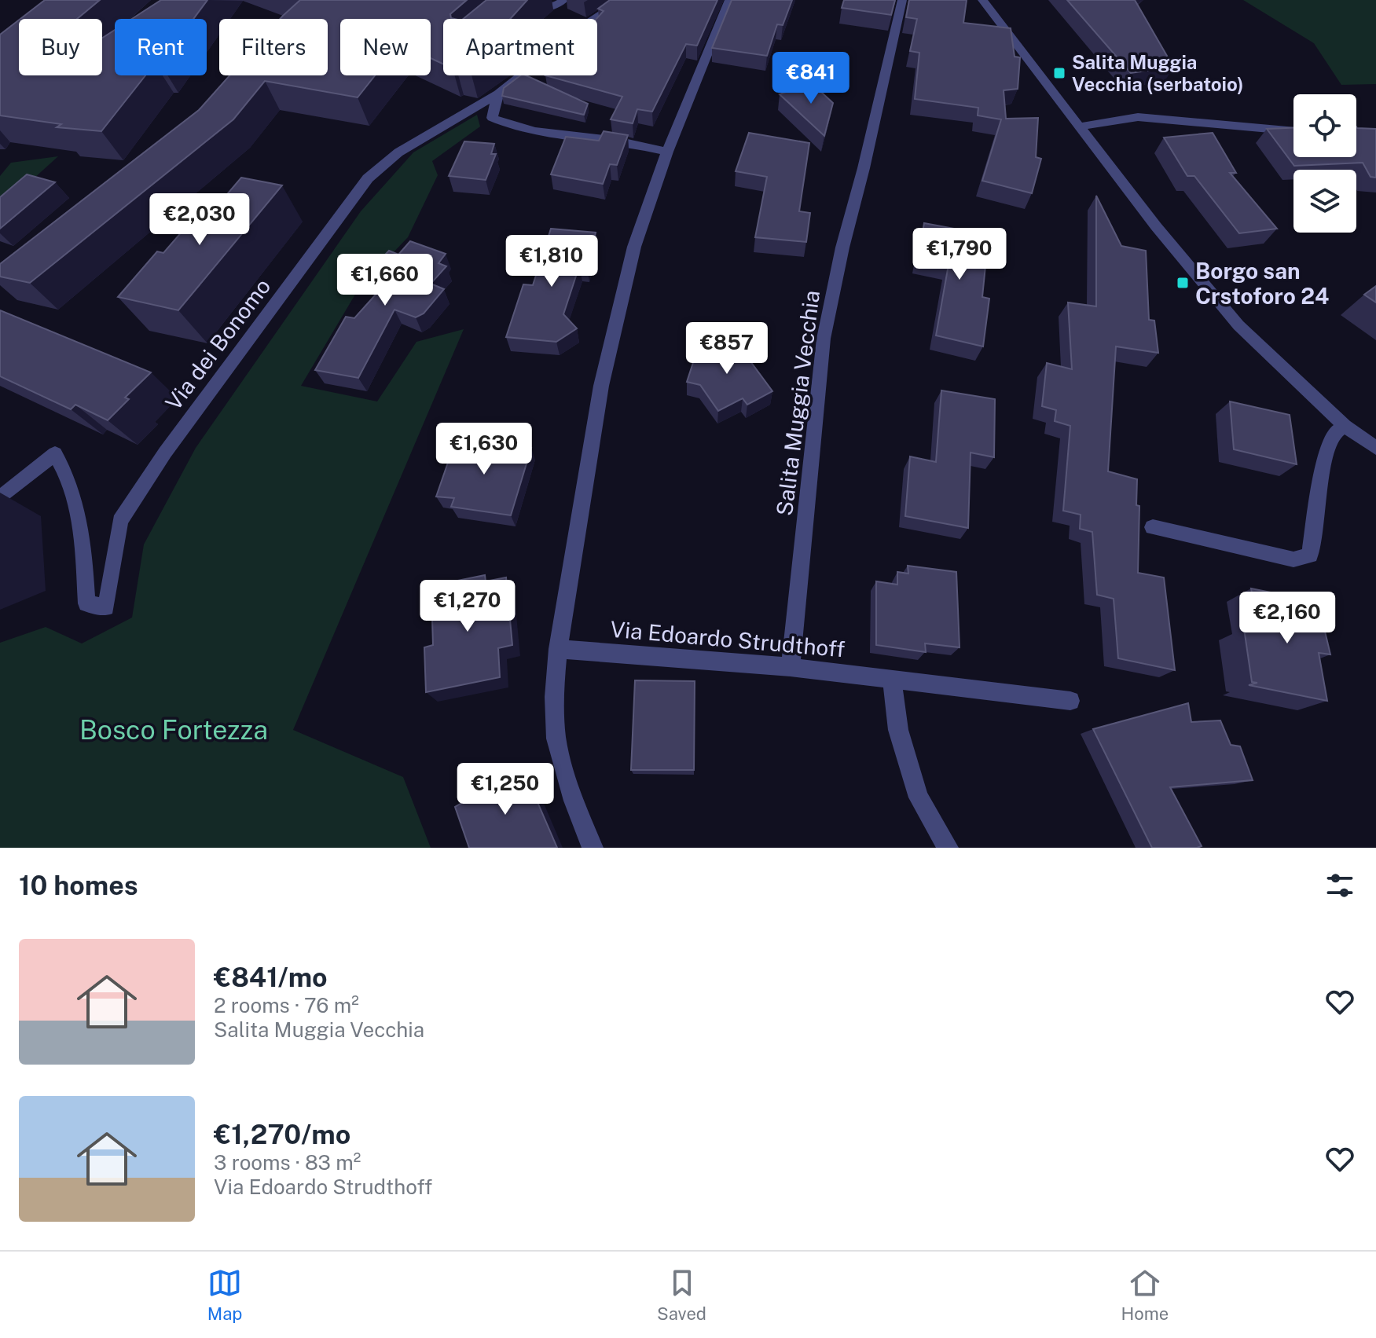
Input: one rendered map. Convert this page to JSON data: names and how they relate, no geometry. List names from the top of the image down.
{
  "streets": {
    "street": ["Via dei Bonomo", "Salita Muggia Vecchia", "Via Edoardo Strudthoff"]
  },
  "crossings": [
    ["Salita Muggia Vecchia", "Via Edoardo Strudthoff"]
  ],
  "parks": ["Bosco Fortezza"],
  "places": {
    "transit": ["Salita Muggia Vecchia (serbatoio)", "Borgo san Crstoforo 24"]
  },
  "page": {
    "chip": [
      "Buy",
      "Rent",
      "Filters",
      "New",
      "Apartment"
    ],
    "price": [
      "€841",
      "€2,030",
      "€1,790",
      "€1,810",
      "€1,660",
      "€857",
      "€1,630",
      "€1,270",
      "€2,160",
      "€1,250"
    ],
    "heading": "10 homes",
    "list": [
      {
        "name": "€841/mo",
        "note": "2 rooms · 76 m² · Salita Muggia Vecchia"
      },
      {
        "name": "€1,270/mo",
        "note": "3 rooms · 83 m² · Via Edoardo Strudthoff"
      }
    ],
    "tabs": ["Map", "Saved", "Home"]
  }
}
